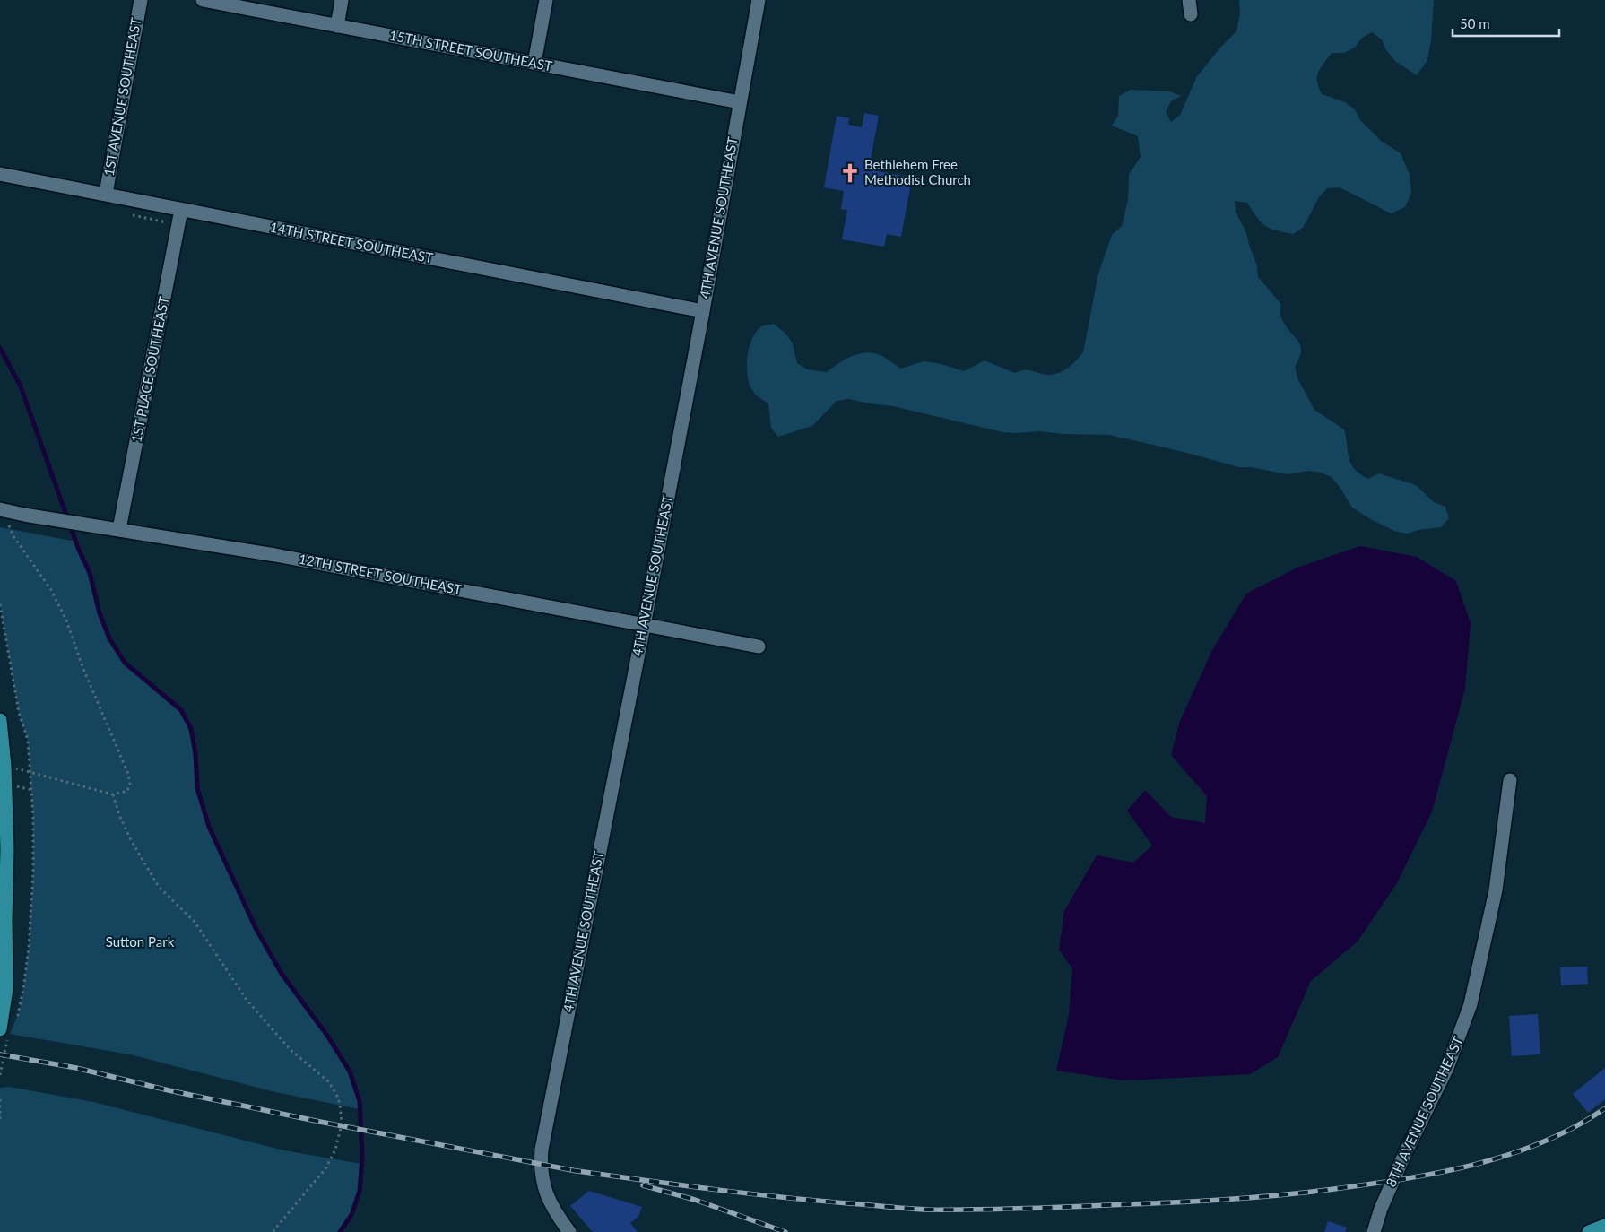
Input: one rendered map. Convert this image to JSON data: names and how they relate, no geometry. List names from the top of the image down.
{
  "streets": {
    "street": [
      "15TH STREET SOUTHEAST",
      "1ST AVENUE SOUTHEAST",
      "4TH AVENUE SOUTHEAST",
      "14TH STREET SOUTHEAST",
      "1ST PLACE SOUTHEAST",
      "12TH STREET SOUTHEAST",
      "8TH AVENUE SOUTHEAST"
    ]
  },
  "crossings": [
    ["15TH STREET SOUTHEAST", "4TH AVENUE SOUTHEAST"],
    ["1ST AVENUE SOUTHEAST", "14TH STREET SOUTHEAST"],
    ["4TH AVENUE SOUTHEAST", "14TH STREET SOUTHEAST"],
    ["4TH AVENUE SOUTHEAST", "12TH STREET SOUTHEAST"],
    ["14TH STREET SOUTHEAST", "1ST PLACE SOUTHEAST"],
    ["1ST PLACE SOUTHEAST", "12TH STREET SOUTHEAST"]
  ],
  "parks": ["Sutton Park"],
  "places": {
    "church": ["Bethlehem Free Methodist Church"]
  },
  "scale_bar": "50 m"
}
